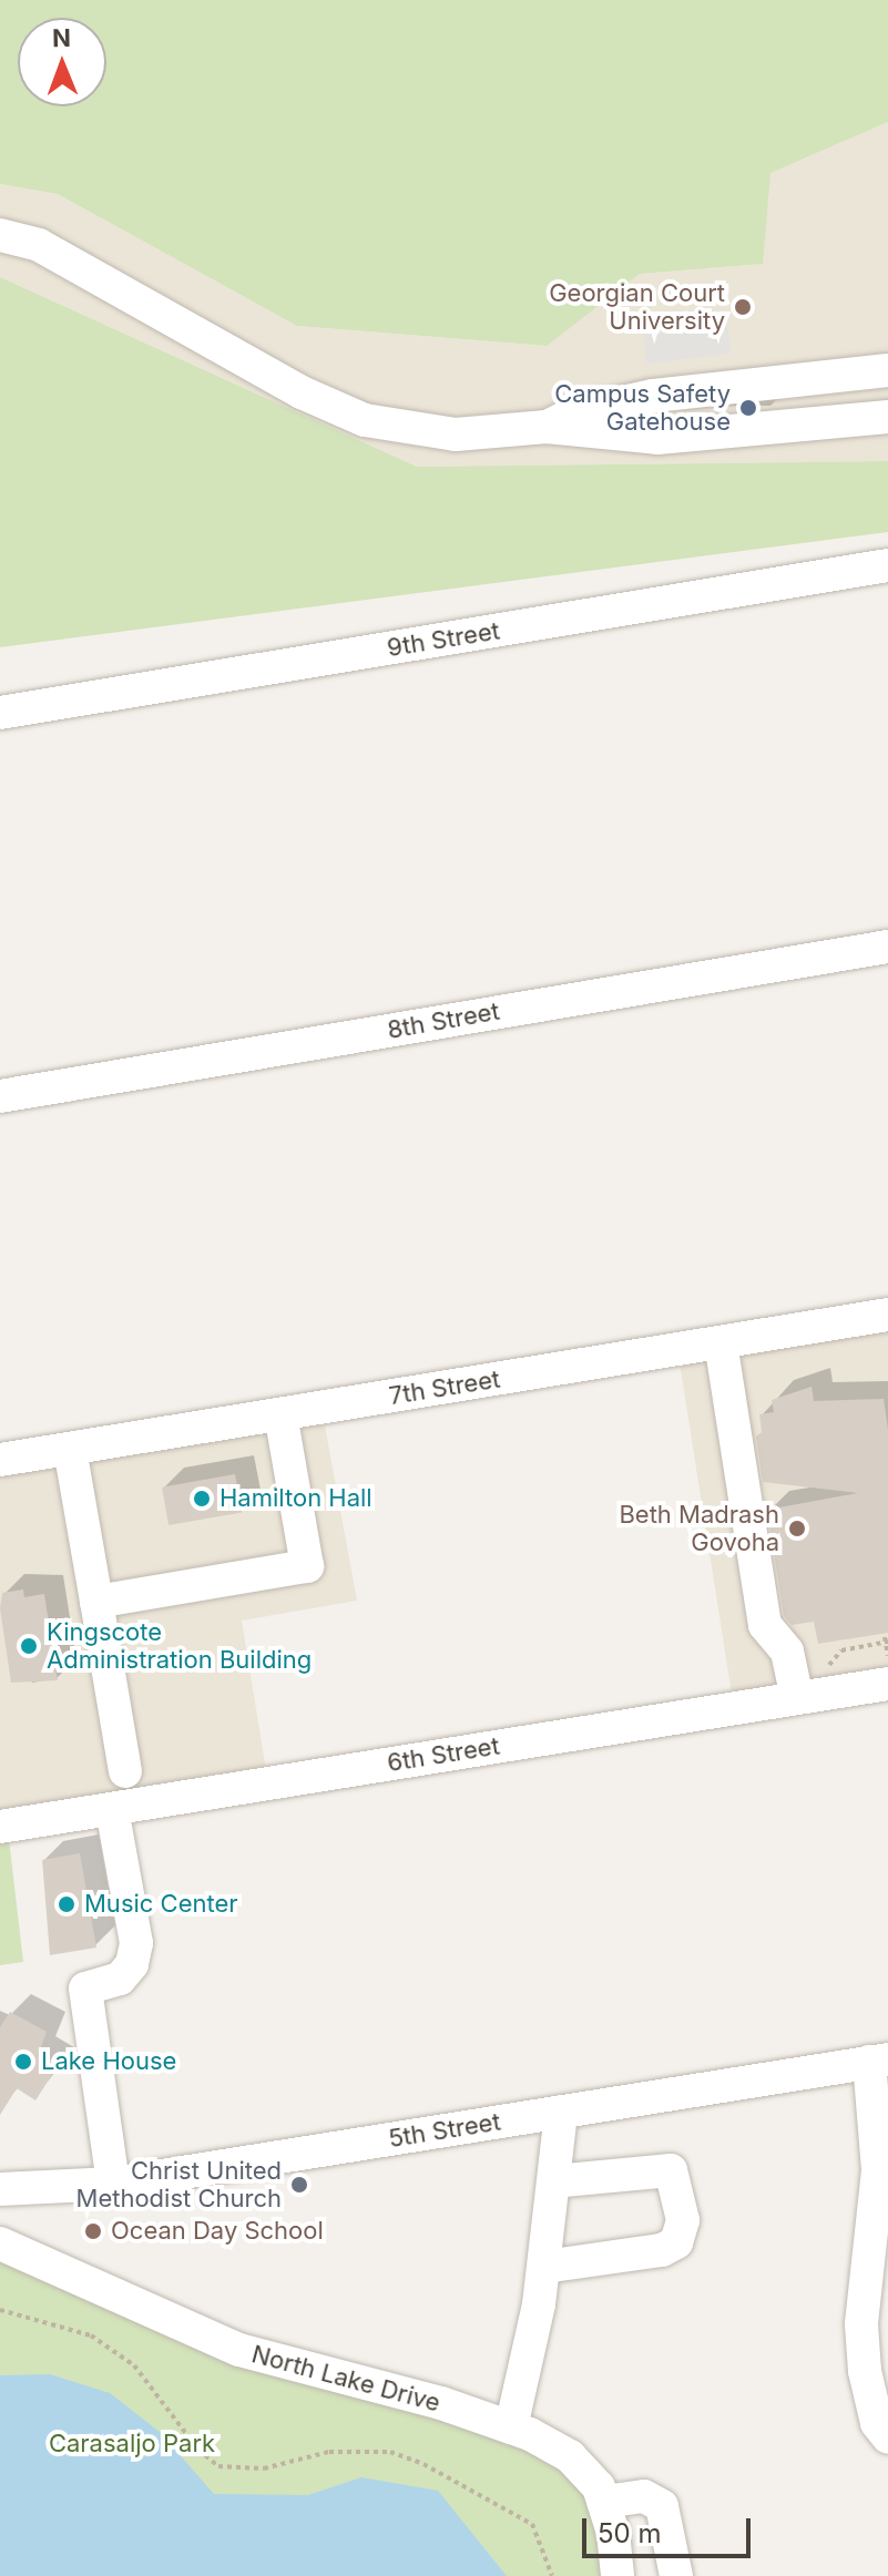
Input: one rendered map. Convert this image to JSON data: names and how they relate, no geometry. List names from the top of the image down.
{
  "streets": {
    "street": [
      "9th Street",
      "8th Street",
      "7th Street",
      "6th Street",
      "5th Street",
      "North Lake Drive"
    ]
  },
  "parks": ["Carasaljo Park"],
  "places": [
    "Georgian Court University",
    "Campus Safety Gatehouse",
    "Hamilton Hall",
    "Beth Madrash Govoha",
    "Kingscote Administration Building",
    "Music Center",
    "Lake House",
    "Christ United Methodist Church",
    "Ocean Day School"
  ],
  "scale_bar": "50 m",
  "north": "top"
}
